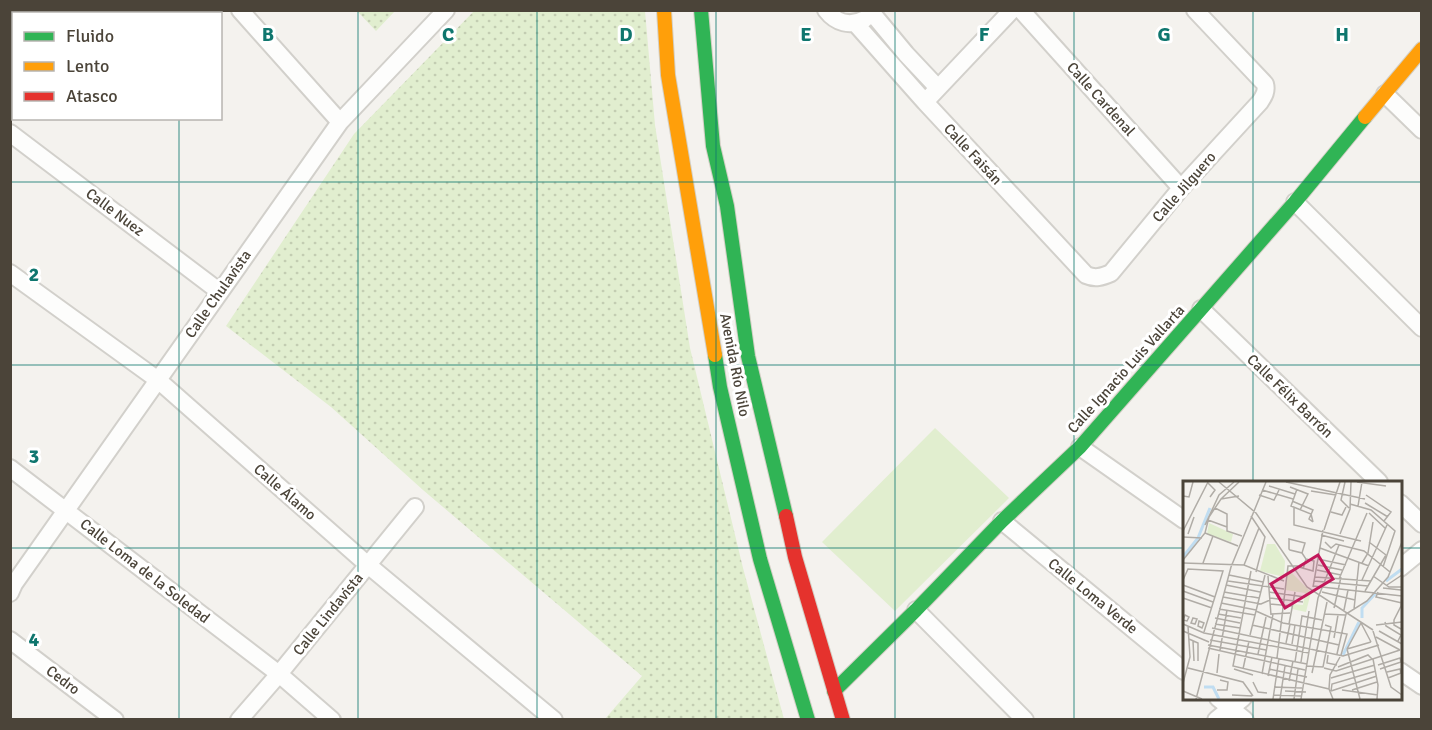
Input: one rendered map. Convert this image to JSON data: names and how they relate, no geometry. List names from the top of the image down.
{
  "streets": {
    "main road": ["Avenida Río Nilo", "Calle Ignacio Luis Vallarta"],
    "street": [
      "Calle Cardenal",
      "Calle Faisán",
      "Calle Jilguero",
      "Calle Nuez",
      "Calle Chulavista",
      "Calle Félix Barrón",
      "Calle Álamo",
      "Calle Loma de la Soledad",
      "Calle Loma Verde",
      "Calle Lindavista",
      "Cedro"
    ]
  },
  "crossings": [
    ["Calle Cardenal", "Calle Jilguero"],
    ["Calle Faisán", "Calle Jilguero"],
    ["Calle Nuez", "Calle Chulavista"],
    ["Calle Chulavista", "Calle Álamo"],
    ["Calle Chulavista", "Calle Loma de la Soledad"],
    ["Avenida Río Nilo", "Calle Ignacio Luis Vallarta"],
    ["Calle Ignacio Luis Vallarta", "Calle Félix Barrón"],
    ["Calle Ignacio Luis Vallarta", "Calle Loma Verde"],
    ["Calle Álamo", "Calle Lindavista"],
    ["Calle Loma de la Soledad", "Calle Lindavista"]
  ],
  "legend": ["Fluido", "Lento", "Atasco"],
  "grid": {
    "columns": [
      "B",
      "C",
      "D",
      "E",
      "F",
      "G",
      "H"
    ],
    "rows": ["2", "3", "4"]
  }
}
